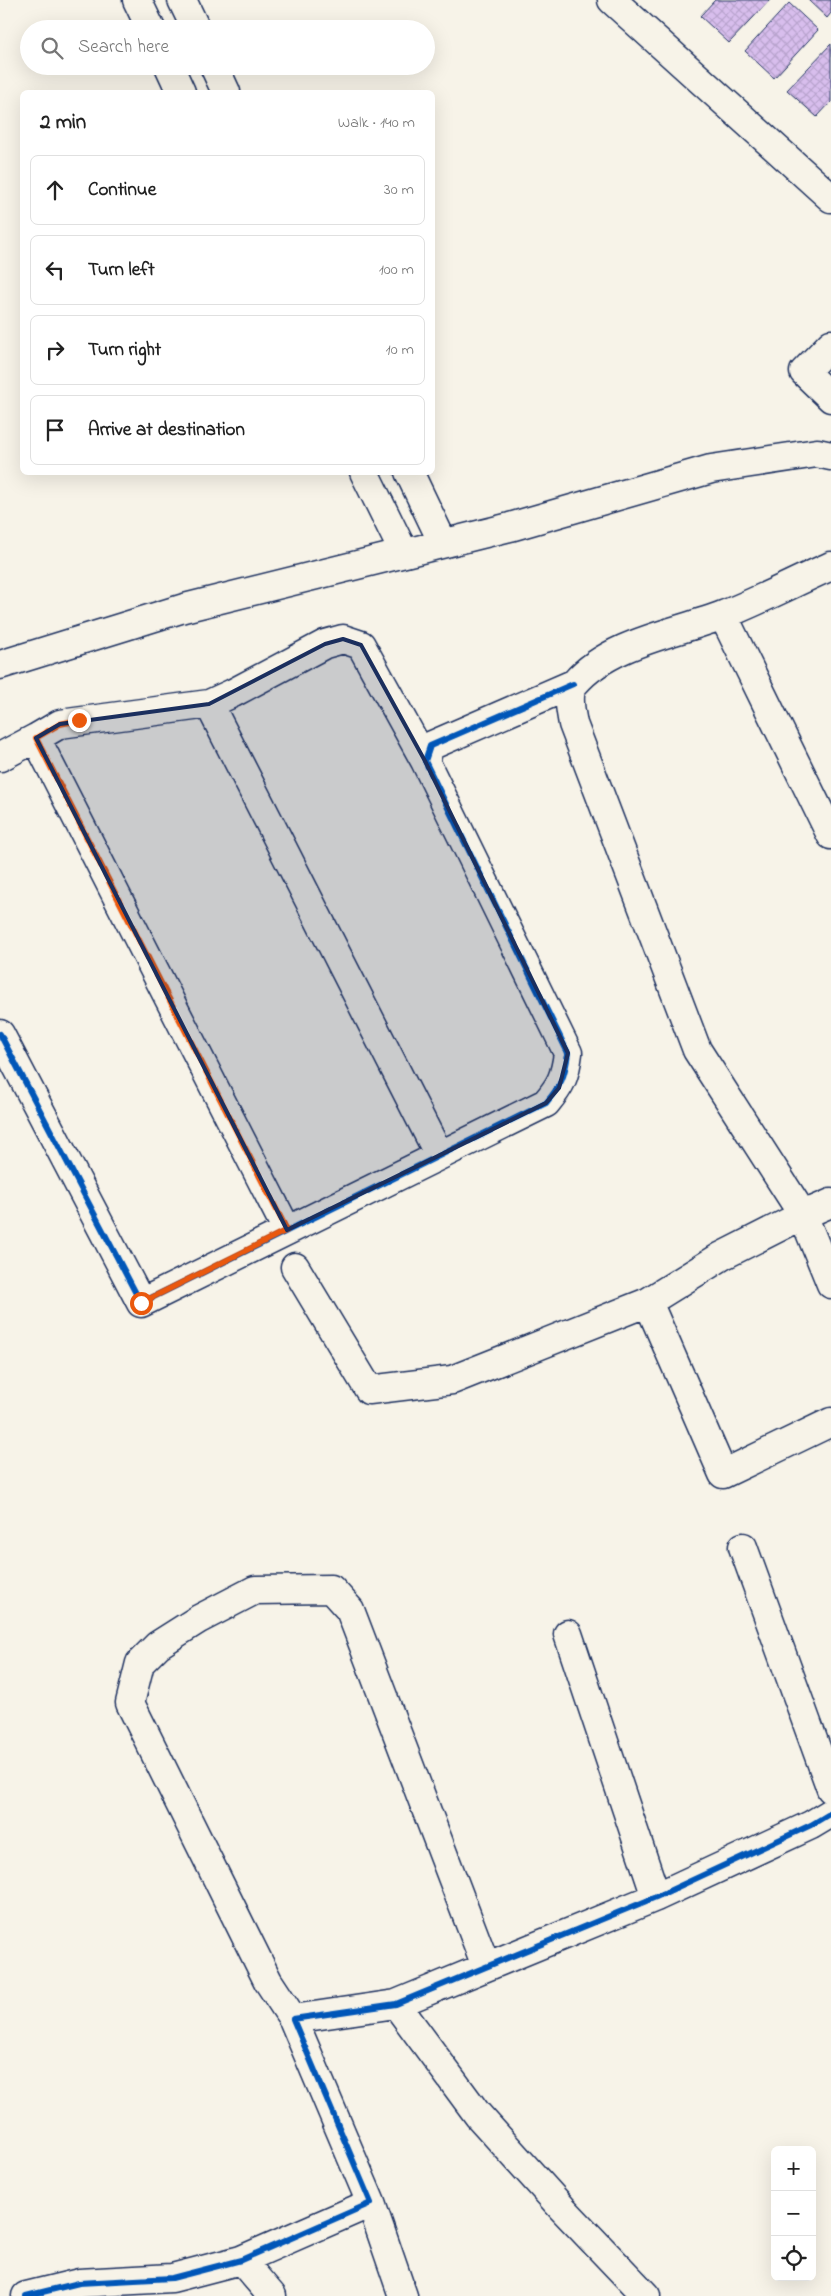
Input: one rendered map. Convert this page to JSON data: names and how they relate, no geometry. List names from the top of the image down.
{
  "page": {
    "search": "Search here",
    "heading": ["2 min", "Walk · 140 m"],
    "list": [
      ["Continue", "30 m"],
      ["Turn left", "100 m"],
      ["Turn right", "10 m"],
      "Arrive at destination"
    ],
    "map_buttons": ["+", "−"]
  }
}
